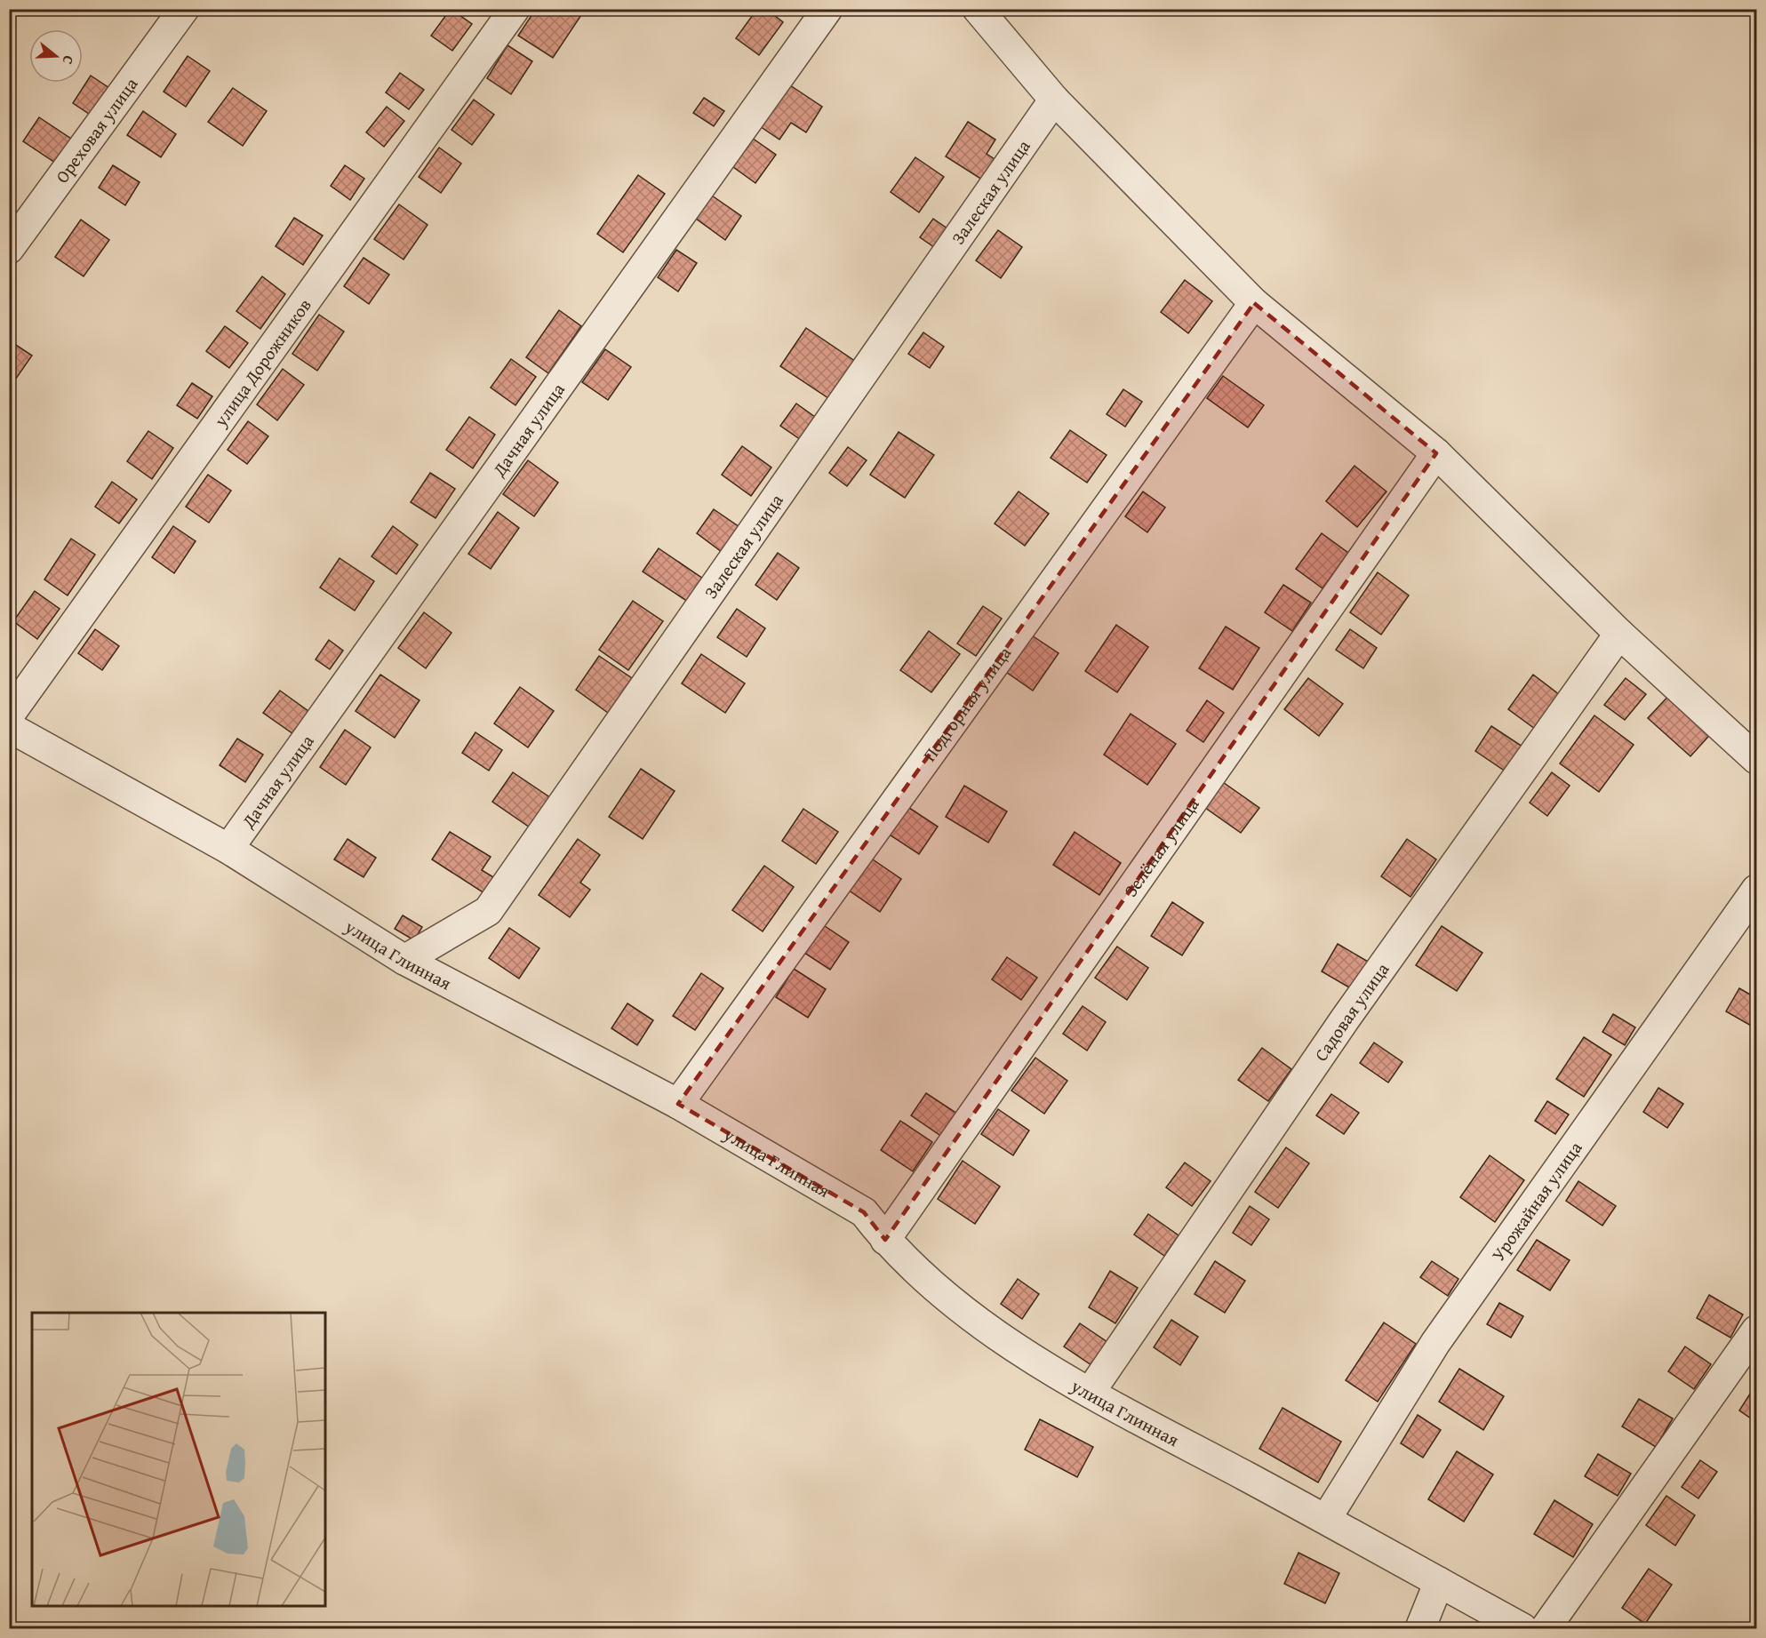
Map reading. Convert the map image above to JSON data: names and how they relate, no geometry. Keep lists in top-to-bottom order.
{
  "streets": {
    "street": [
      "Ореховая улица",
      "Залеская улица",
      "улица Дорожников",
      "Дачная улица",
      "Подгорная улица",
      "Зелёная улица",
      "улица Глинная",
      "Садовая улица",
      "Урожайная улица"
    ]
  },
  "crossings": [
    ["Залеская улица", "улица Глинная"],
    ["Дачная улица", "улица Глинная"],
    ["Подгорная улица", "улица Глинная"],
    ["Зелёная улица", "улица Глинная"],
    ["улица Глинная", "Садовая улица"],
    ["улица Глинная", "Урожайная улица"]
  ],
  "north": "right"
}
